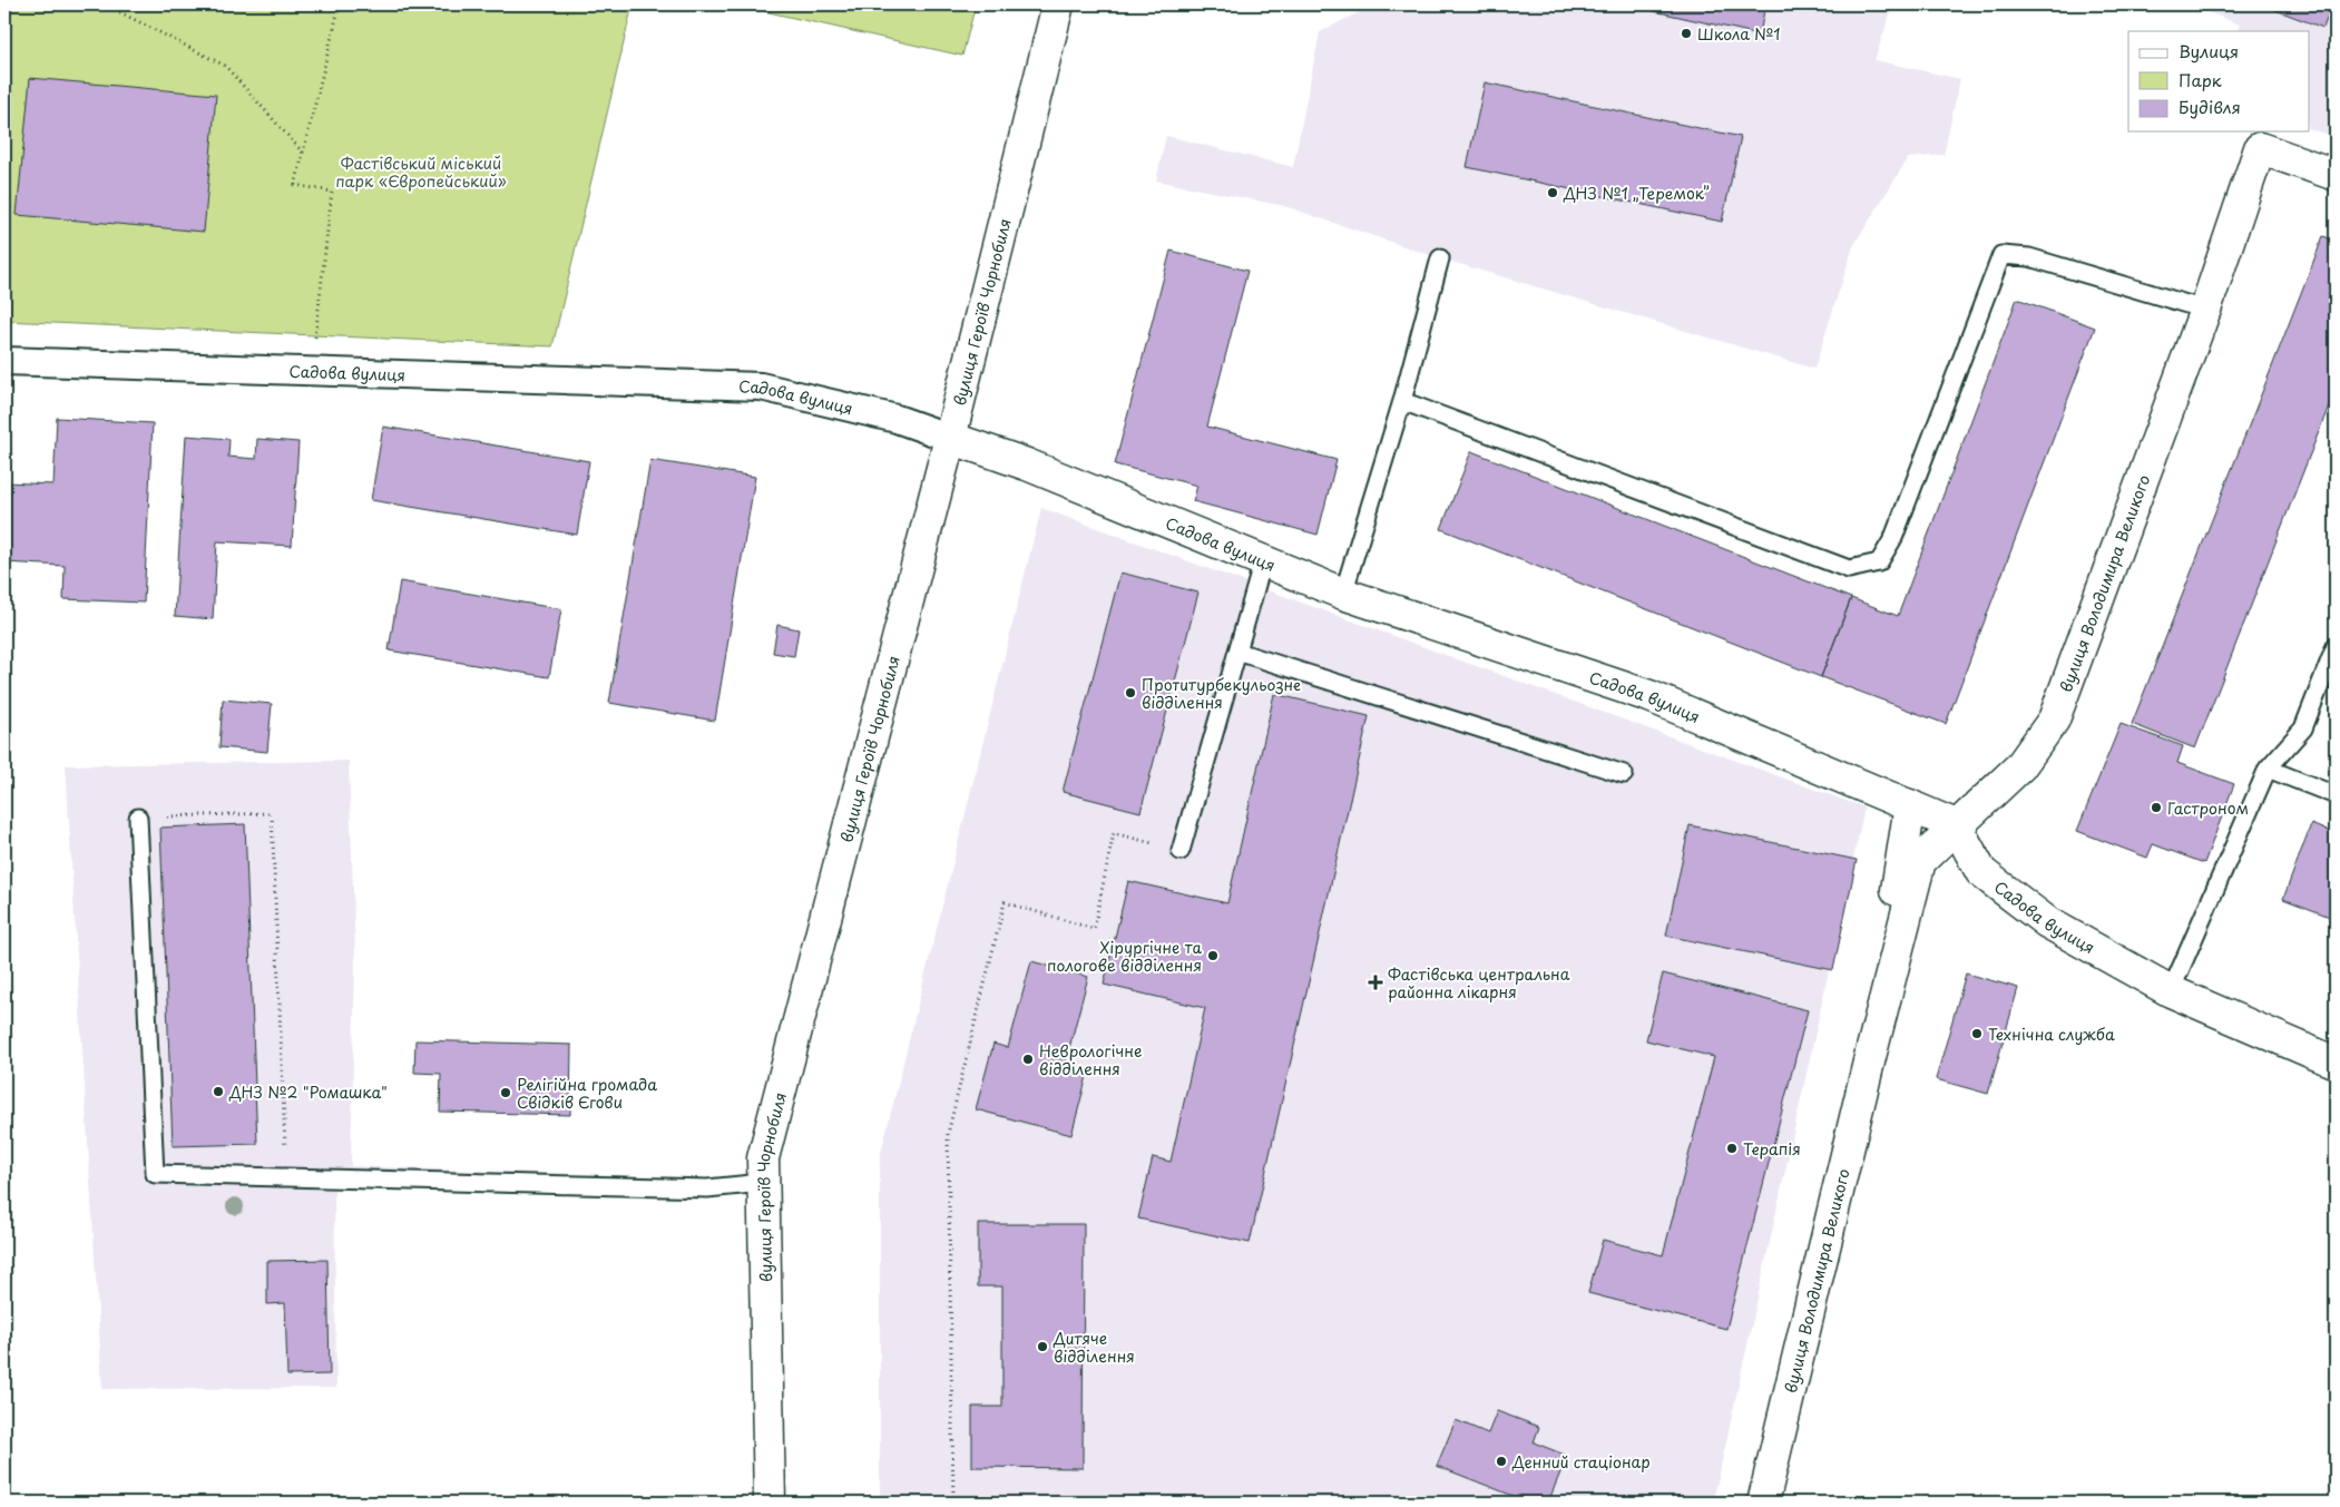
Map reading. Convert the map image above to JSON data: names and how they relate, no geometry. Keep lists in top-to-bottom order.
{
  "streets": {
    "street": ["вулиця Героїв Чорнобиля", "Садова вулиця", "вулиця Володимира Великого"]
  },
  "crossings": [
    ["вулиця Героїв Чорнобиля", "Садова вулиця"],
    ["Садова вулиця", "вулиця Володимира Великого"]
  ],
  "parks": ["Фастівський міський парк «Європейський»"],
  "places": {
    "other": [
      "Школа №1",
      "ДНЗ №1 „Теремок”",
      "Протитурбекульозне відділення",
      "Гастроном",
      "Хірургічне та пологове відділення",
      "Технічна служба",
      "Неврологічне відділення",
      "ДНЗ №2 \"Ромашка\"",
      "Релігійна громада Свідків Єгови",
      "Терапія",
      "Дитяче відділення",
      "Денний стаціонар"
    ],
    "health": ["Фастівська центральна районна лікарня"]
  },
  "legend": ["Вулиця", "Парк", "Будівля"]
}
